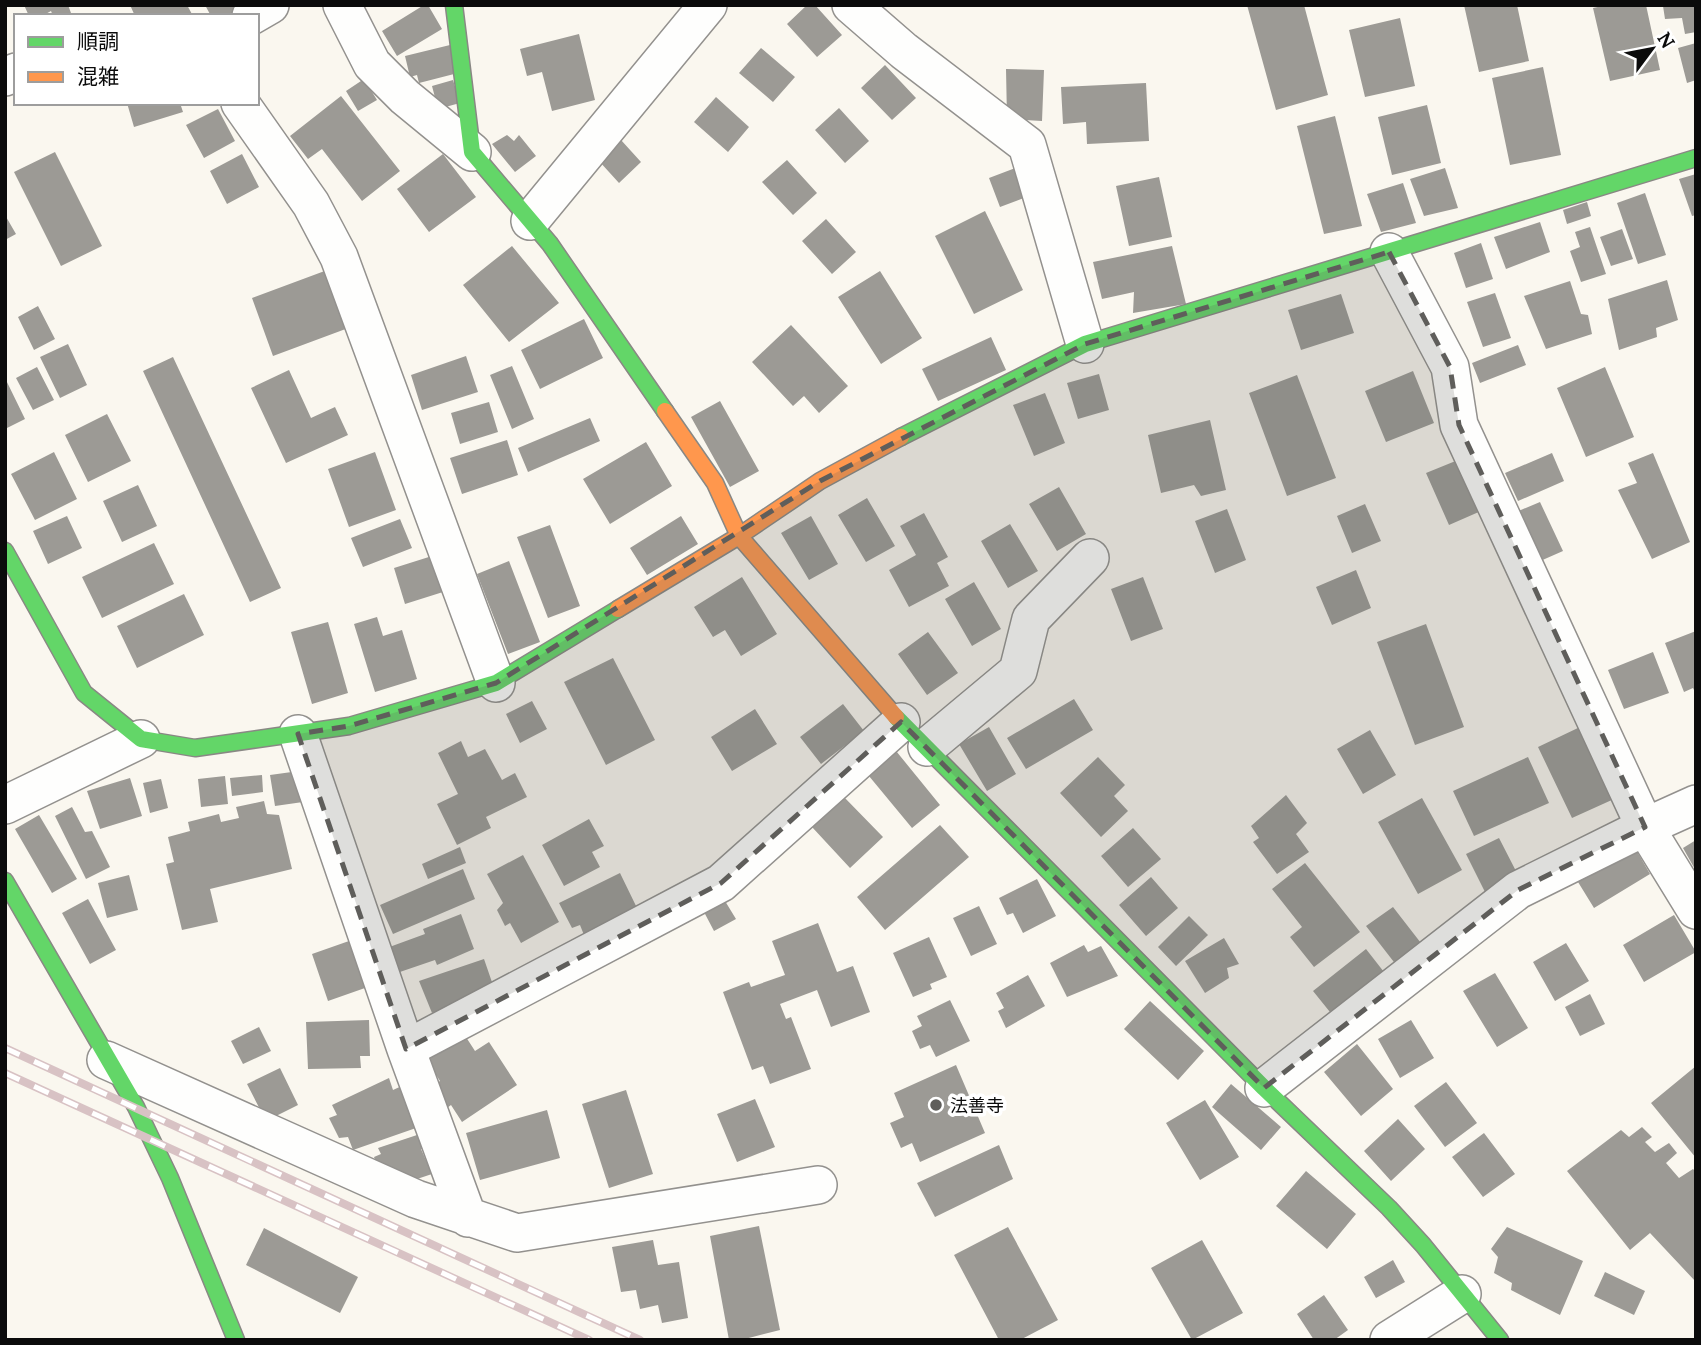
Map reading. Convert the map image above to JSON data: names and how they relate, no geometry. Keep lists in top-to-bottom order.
{
  "places": ["法善寺"],
  "legend": ["順調", "混雑"],
  "north": "top right"
}
